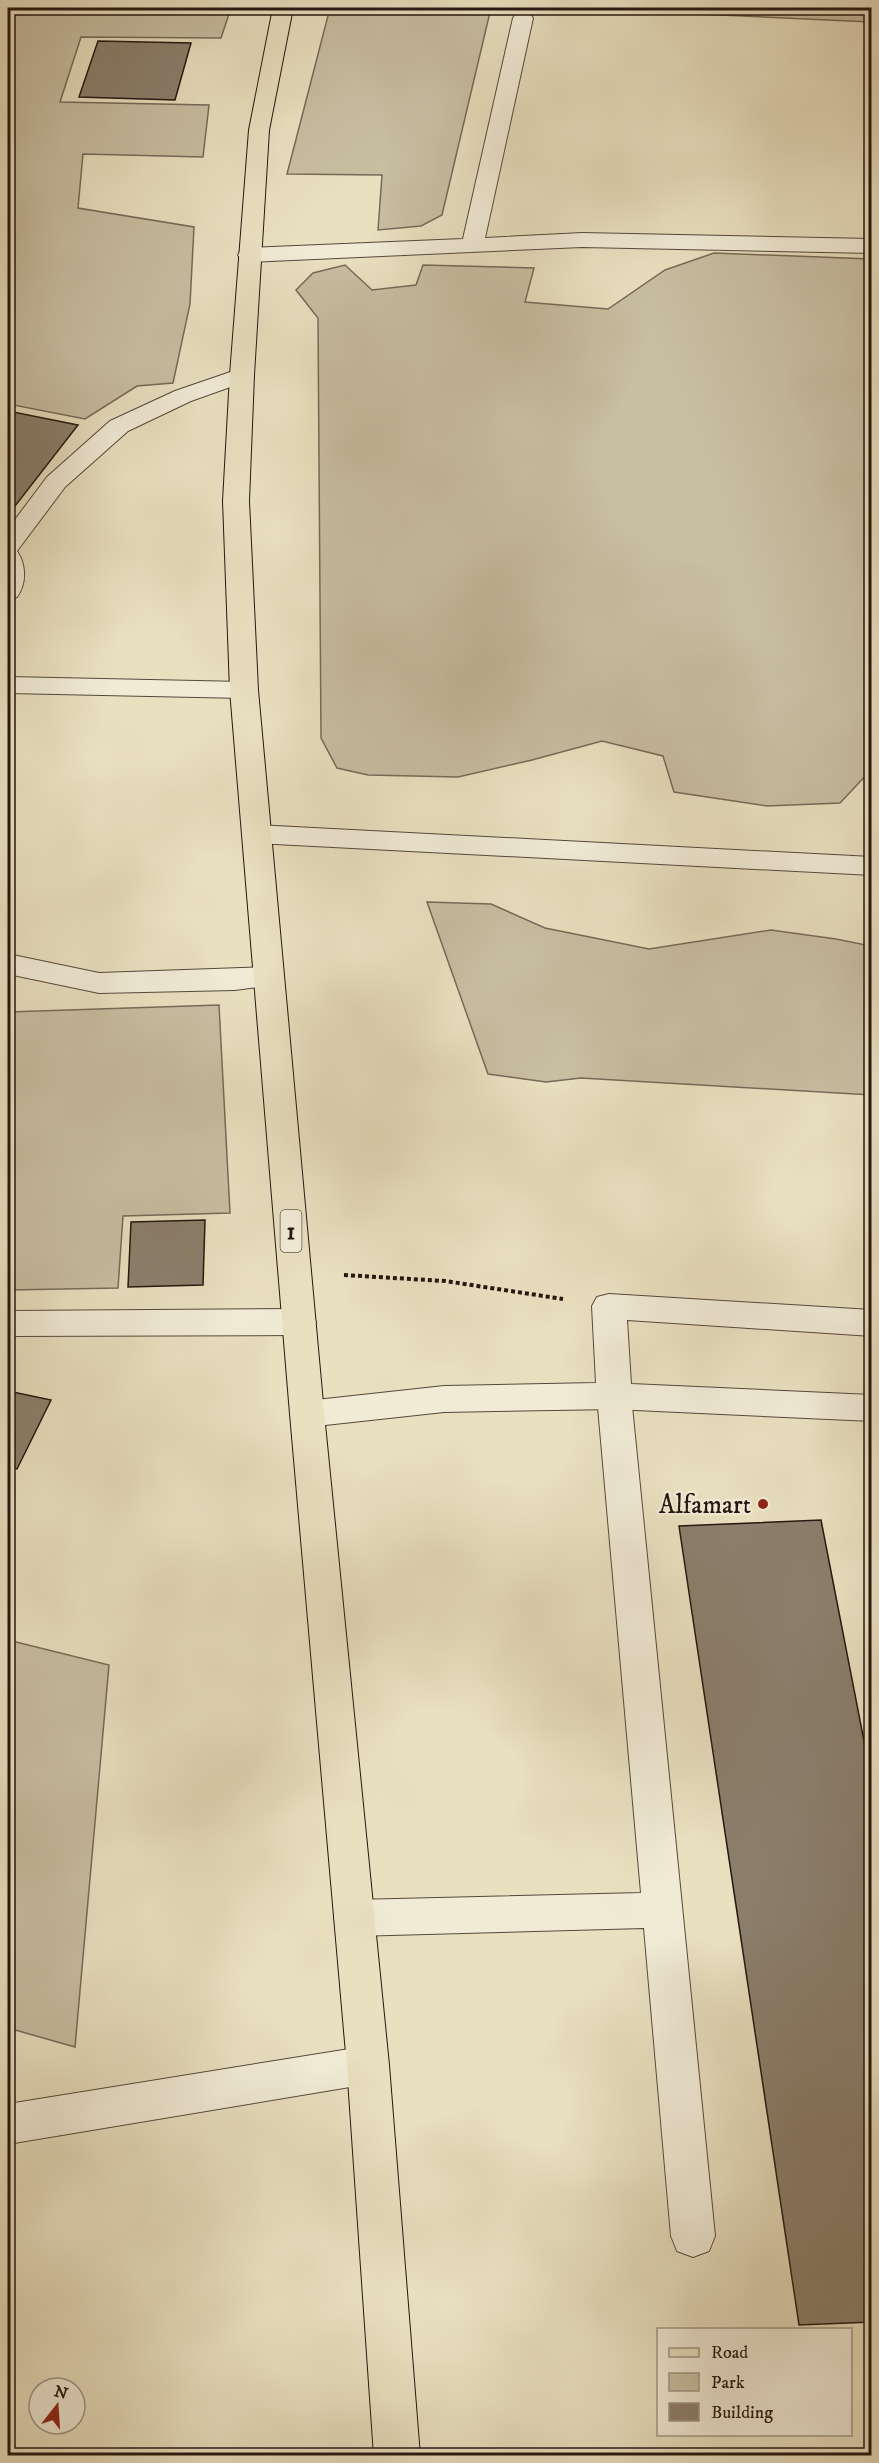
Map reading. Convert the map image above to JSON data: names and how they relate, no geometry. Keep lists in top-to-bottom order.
{
  "streets": {
    "main road": ["1"]
  },
  "places": ["Alfamart"],
  "legend": ["Road", "Park", "Building"],
  "north": "top"
}
